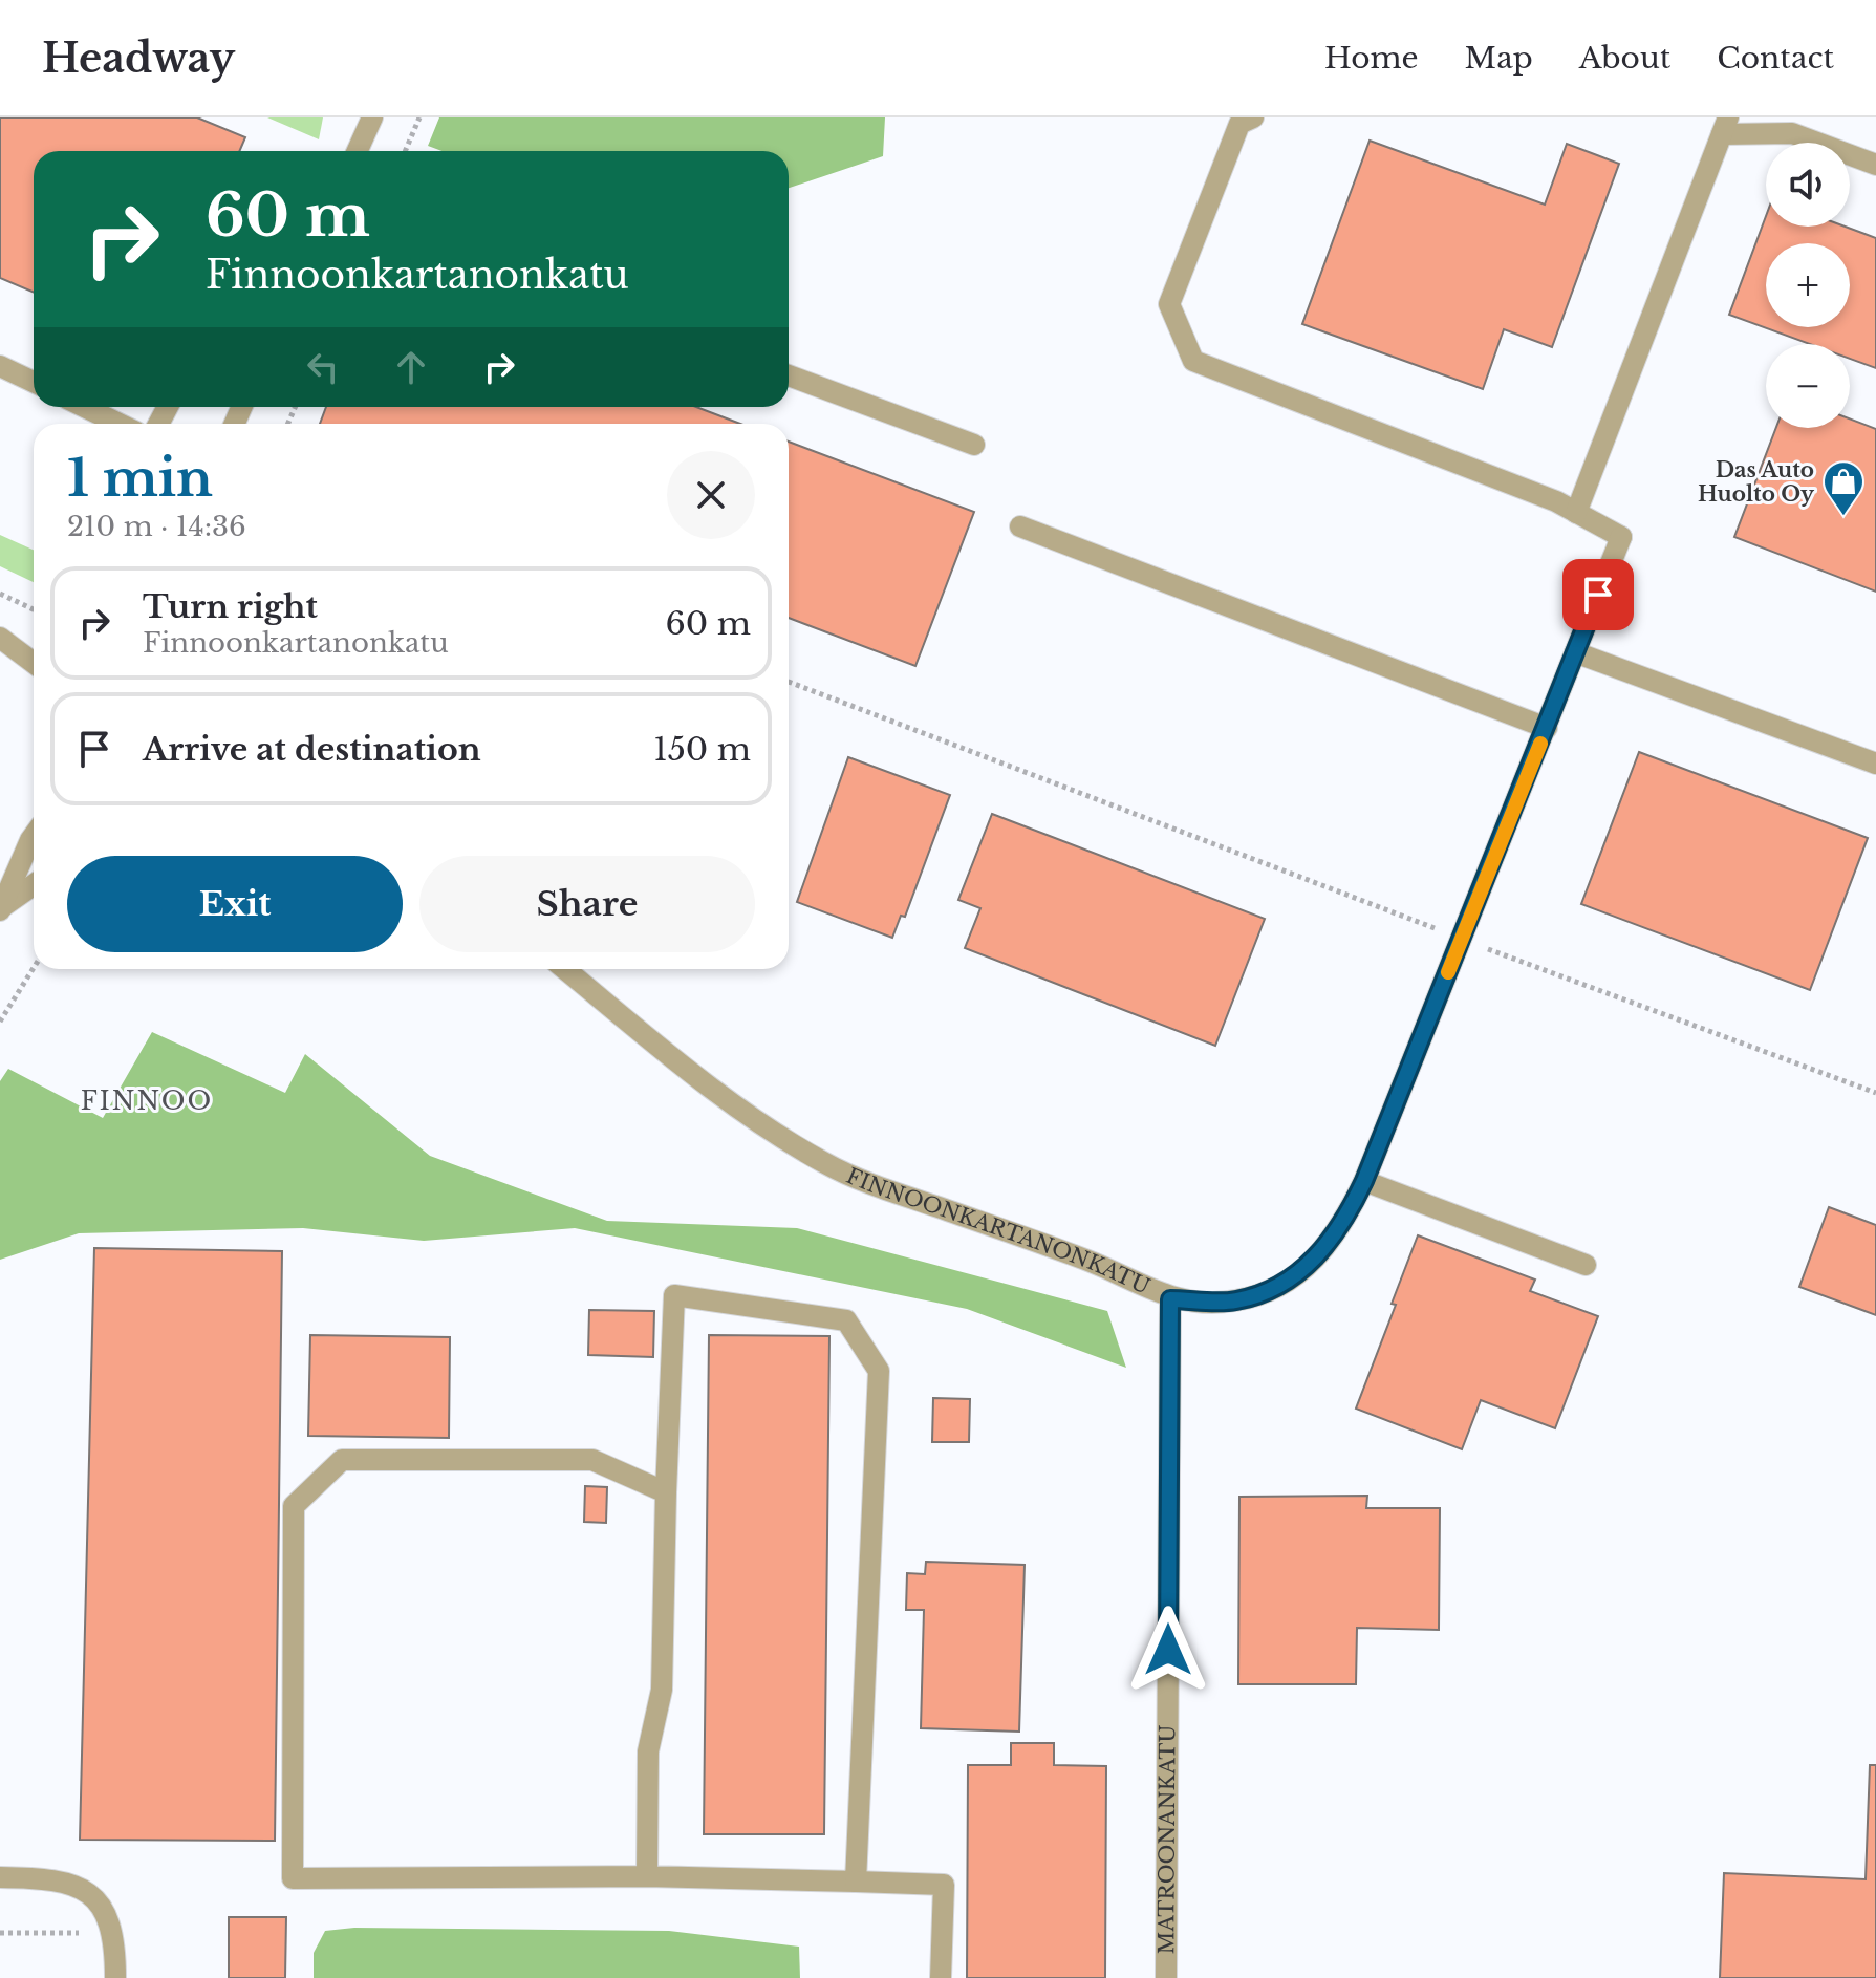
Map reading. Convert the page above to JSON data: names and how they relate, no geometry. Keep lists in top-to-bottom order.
{
  "streets": {
    "street": ["FINNOONKARTANONKATU", "MATROONANKATU"]
  },
  "crossings": [
    ["FINNOONKARTANONKATU", "MATROONANKATU"]
  ],
  "districts": ["FINNOO"],
  "places": {
    "shop": ["Das Auto Huolto Oy"]
  },
  "page": {
    "header": "Headway",
    "nav": [
      "Home",
      "Map",
      "About",
      "Contact"
    ],
    "map_buttons": ["+", "−"],
    "turn": ["60 m", "Finnoonkartanonkatu"],
    "heading": ["1 min", "210 m · 14:36"],
    "list": [
      {
        "name": "Turn right",
        "note": "Finnoonkartanonkatu",
        "value": "60 m"
      },
      {
        "name": "Arrive at destination",
        "value": "150 m"
      }
    ],
    "buttons": ["Exit", "Share"]
  }
}
